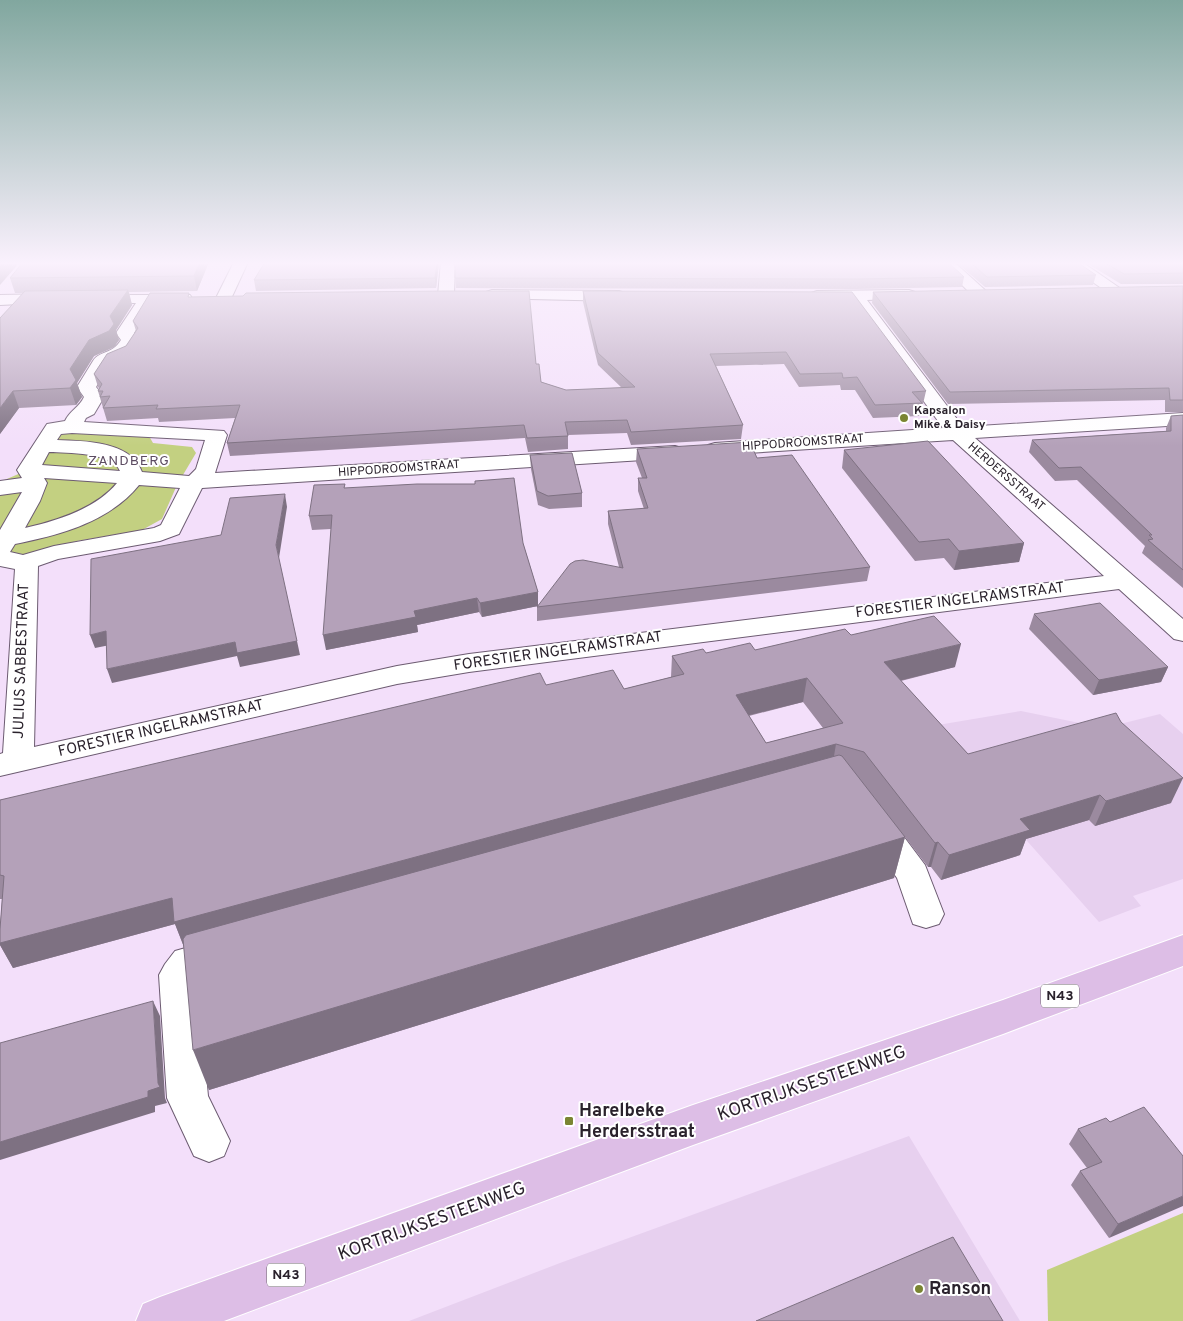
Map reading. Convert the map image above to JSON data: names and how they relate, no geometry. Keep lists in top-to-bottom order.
{
  "streets": {
    "main road": ["N43", "KORTRIJKSESTEENWEG"],
    "street": [
      "HIPPODROOMSTRAAT",
      "HERDERSSTRAAT",
      "FORESTIER INGELRAMSTRAAT",
      "JULIUS SABBESTRAAT"
    ]
  },
  "crossings": [
    ["HIPPODROOMSTRAAT", "HERDERSSTRAAT"],
    ["HERDERSSTRAAT", "FORESTIER INGELRAMSTRAAT"],
    ["FORESTIER INGELRAMSTRAAT", "JULIUS SABBESTRAAT"]
  ],
  "districts": ["ZANDBERG"],
  "places": {
    "other": ["Kapsalon Mike & Daisy", "Ranson"],
    "transit": ["Harelbeke Herdersstraat"]
  }
}
